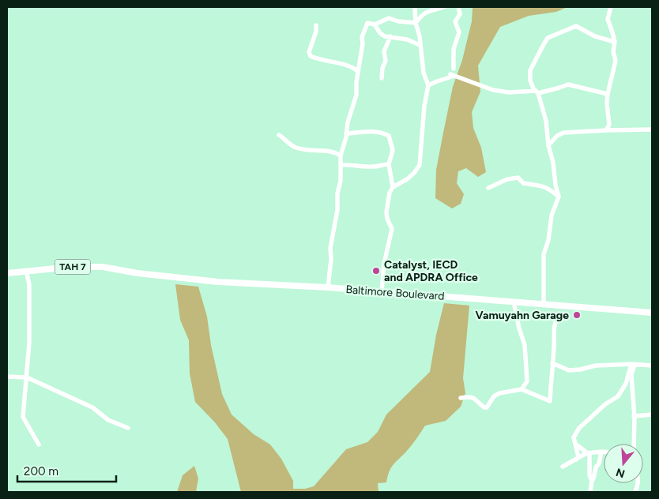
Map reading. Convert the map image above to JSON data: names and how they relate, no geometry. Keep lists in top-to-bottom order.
{
  "streets": {
    "highway": ["TAH 7", "Baltimore Boulevard"]
  },
  "crossings": [
    ["TAH 7", "Baltimore Boulevard"]
  ],
  "places": ["Catalyst, IECD and APDRA Office", "Vamuyahn Garage"],
  "scale_bar": "200 m",
  "north": "bottom"
}
